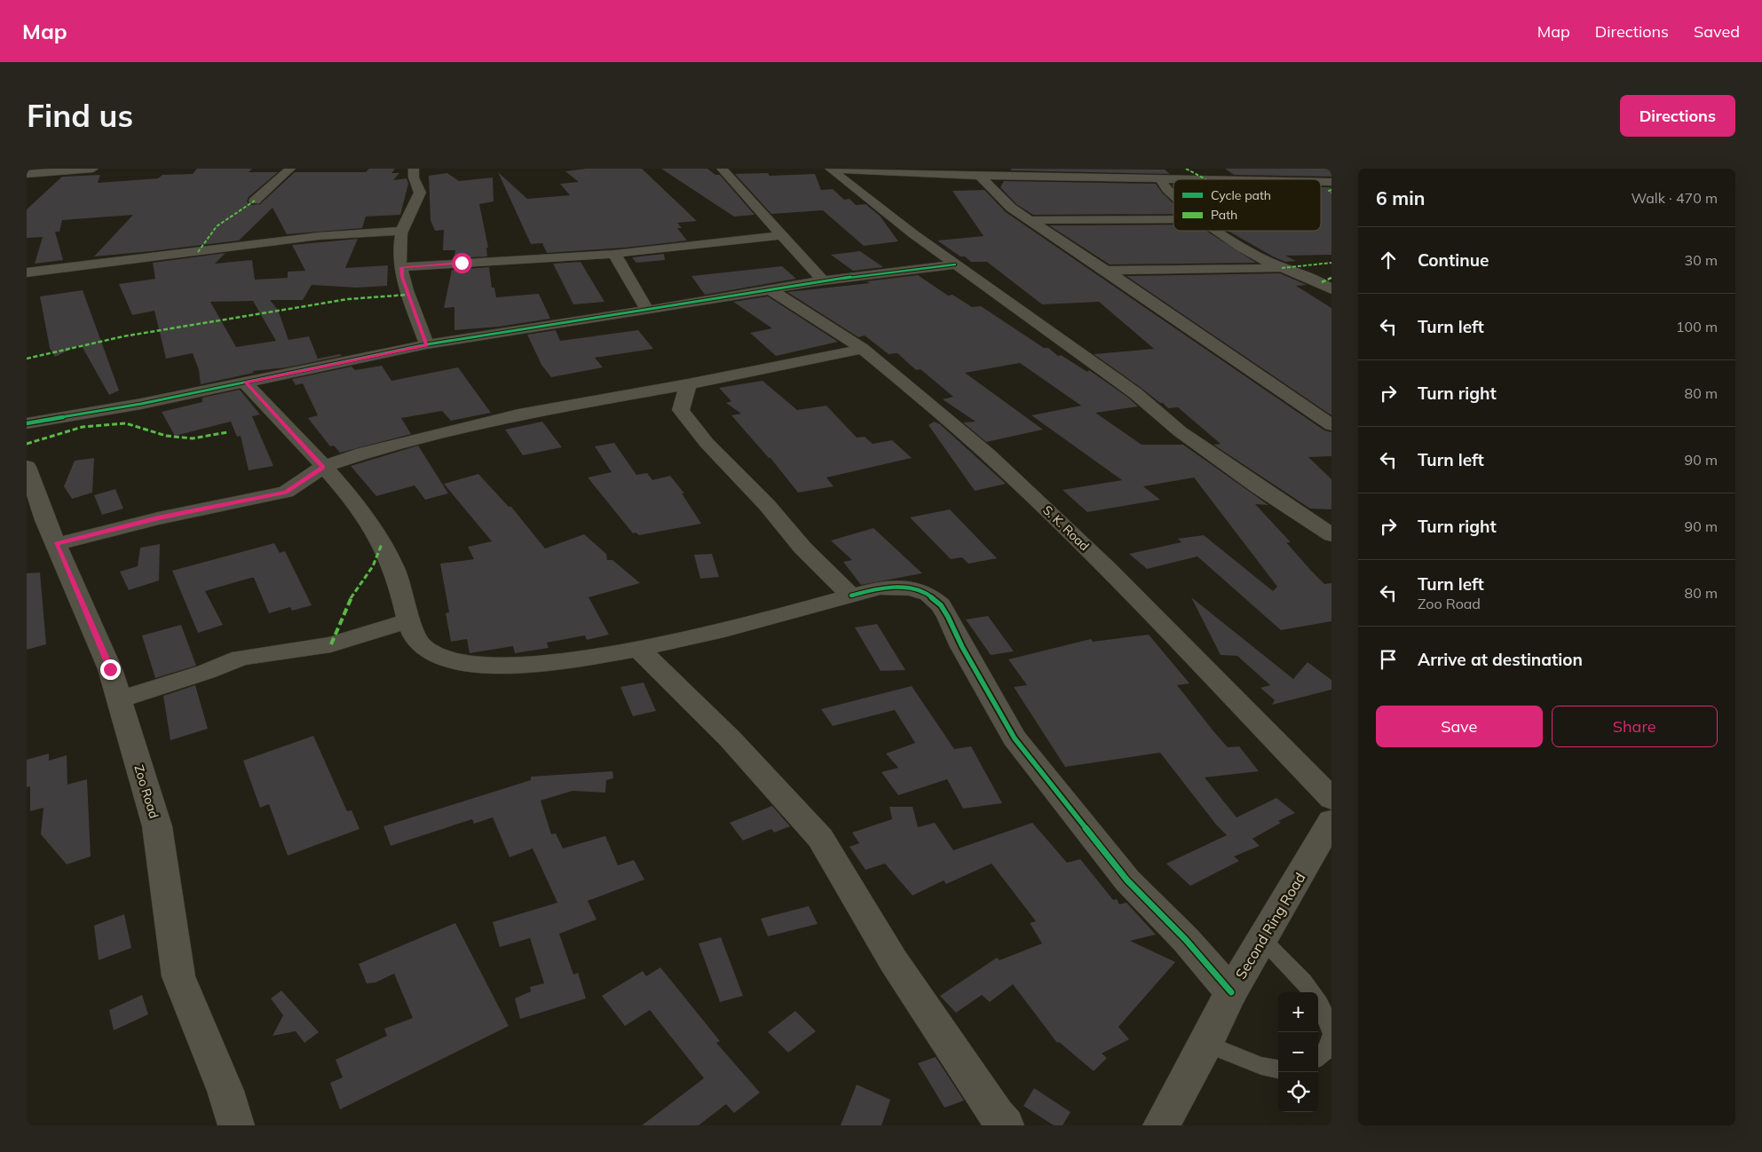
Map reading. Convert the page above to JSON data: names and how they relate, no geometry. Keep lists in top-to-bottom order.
{
  "streets": {
    "street": ["S. K. Road", "Zoo Road", "Second Ring Road"]
  },
  "legend": ["Cycle path", "Path"],
  "page": {
    "header": "Map",
    "nav": ["Map", "Directions", "Saved"],
    "buttons": [
      "Directions",
      ["Save", "Share"]
    ],
    "title": "Find us",
    "heading": ["6 min", "Walk · 470 m"],
    "list": [
      ["Continue", "30 m"],
      ["Turn left", "100 m"],
      ["Turn right", "80 m"],
      ["Turn left", "90 m"],
      ["Turn right", "90 m"],
      ["Turn left", "Zoo Road", "80 m"],
      "Arrive at destination"
    ],
    "map_buttons": ["+", "−"]
  }
}
